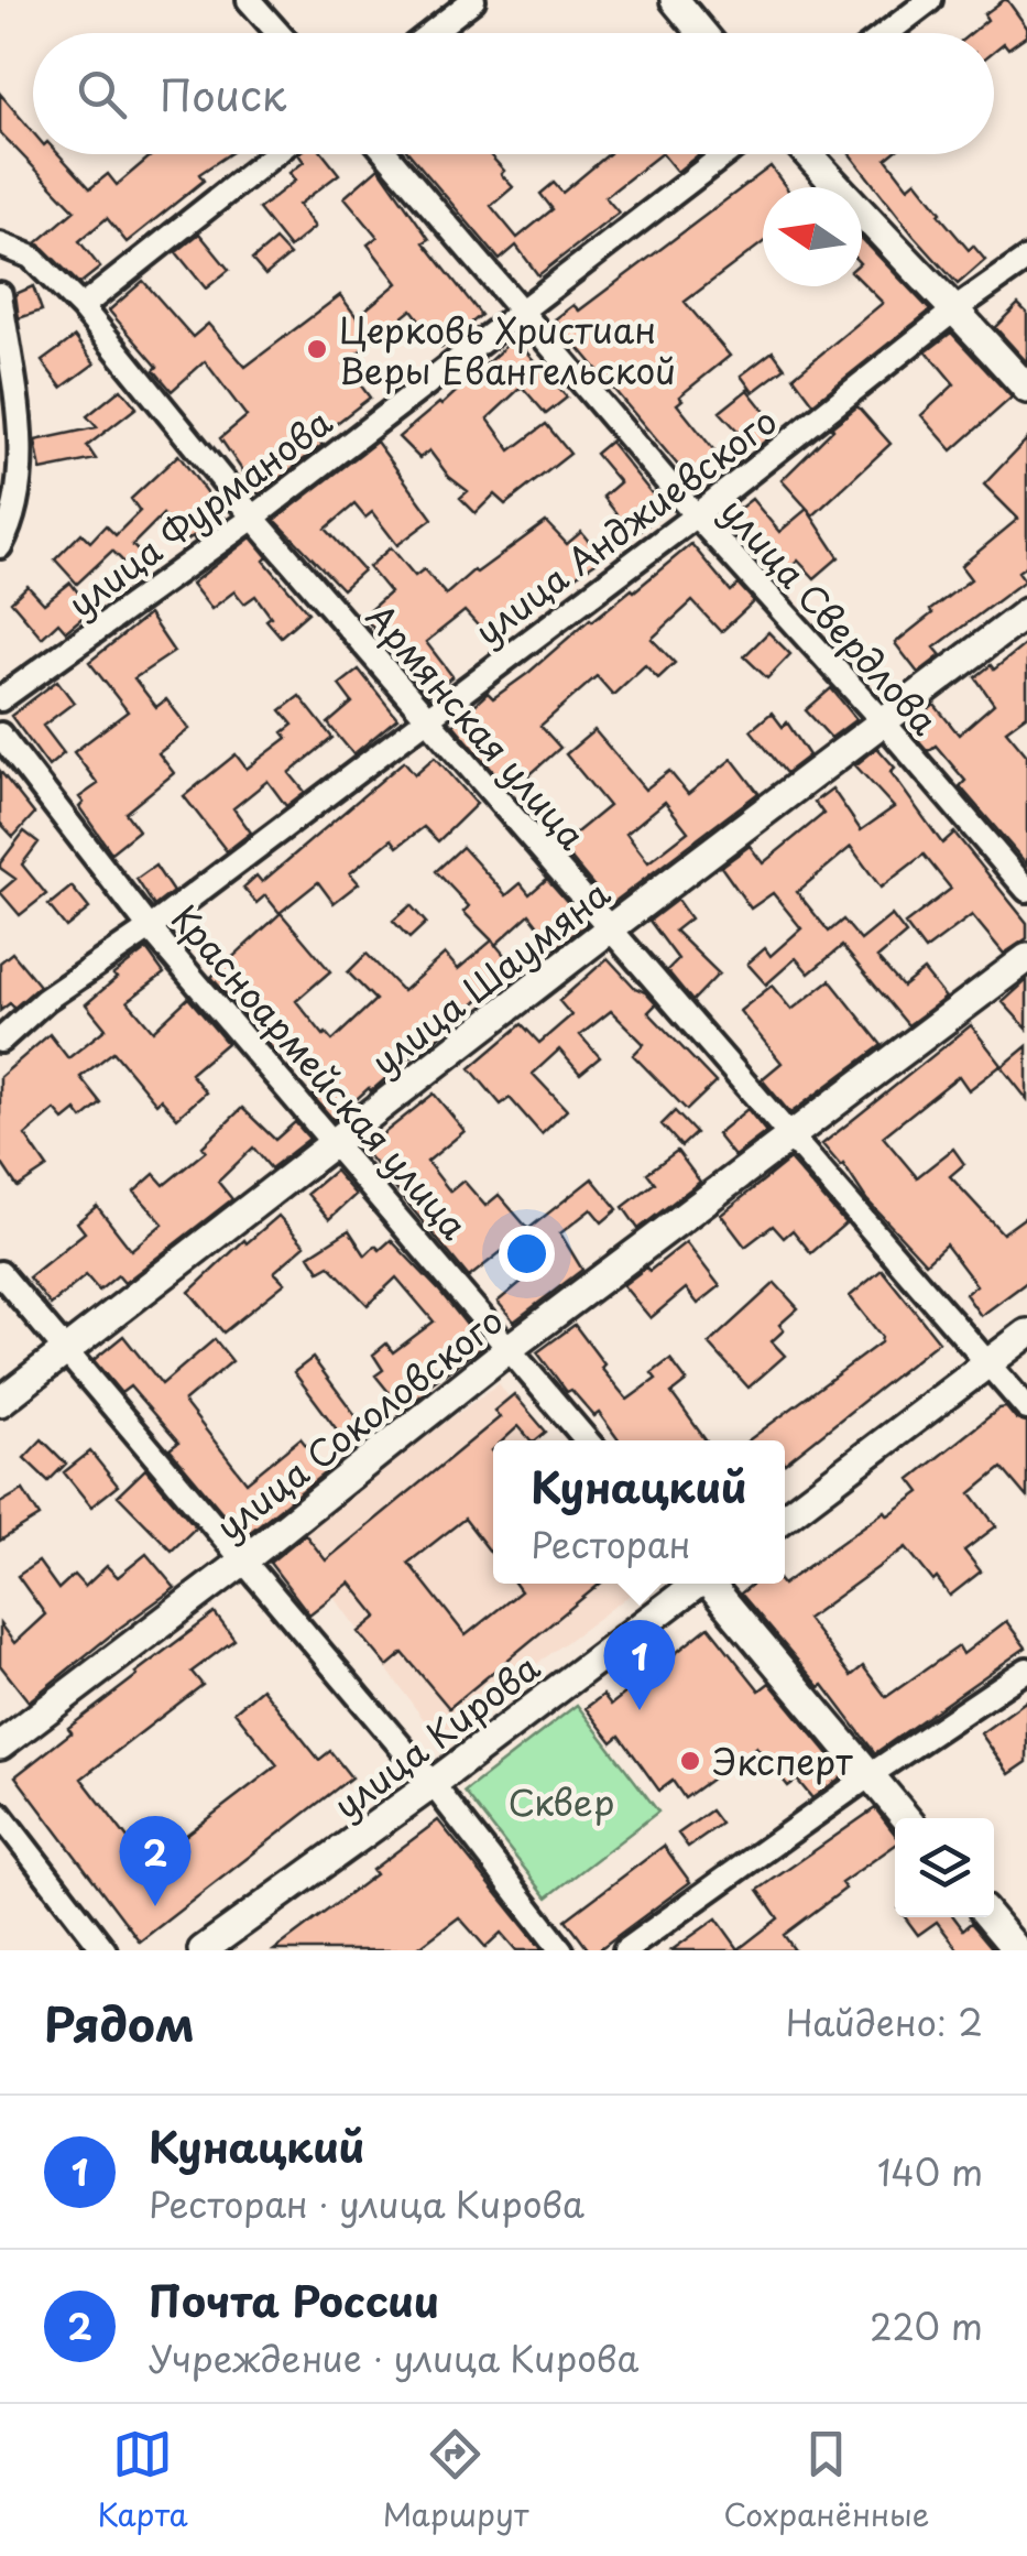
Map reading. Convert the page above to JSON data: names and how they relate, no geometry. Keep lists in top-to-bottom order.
{
  "streets": {
    "street": [
      "улица Фурманова",
      "улица Анджиевского",
      "улица Свердлова",
      "Армянская улица",
      "улица Шаумяна",
      "Красноармейская улица",
      "улица Соколовского",
      "улица Кирова"
    ]
  },
  "crossings": [
    ["улица Фурманова", "улица Свердлова"],
    ["улица Фурманова", "Армянская улица"],
    ["улица Анджиевского", "улица Свердлова"],
    ["улица Анджиевского", "Армянская улица"],
    ["улица Анджиевского", "Красноармейская улица"],
    ["улица Свердлова", "улица Шаумяна"],
    ["Армянская улица", "улица Шаумяна"],
    ["Армянская улица", "улица Соколовского"],
    ["улица Шаумяна", "Красноармейская улица"],
    ["Красноармейская улица", "улица Соколовского"]
  ],
  "parks": ["Сквер"],
  "places": ["Церковь Христиан Веры Евангельской", "Эксперт"],
  "north": "left",
  "page": {
    "search": "Поиск",
    "popup": ["Кунацкий", "Ресторан"],
    "pins": ["1", "2"],
    "heading": ["Рядом", "Найдено: 2"],
    "list": [
      {
        "mark": "1",
        "name": "Кунацкий",
        "note": "Ресторан · улица Кирова",
        "value": "140 m"
      },
      {
        "mark": "2",
        "name": "Почта России",
        "note": "Учреждение · улица Кирова",
        "value": "220 m"
      }
    ],
    "nav": ["Карта", "Маршрут", "Сохранённые"]
  }
}
